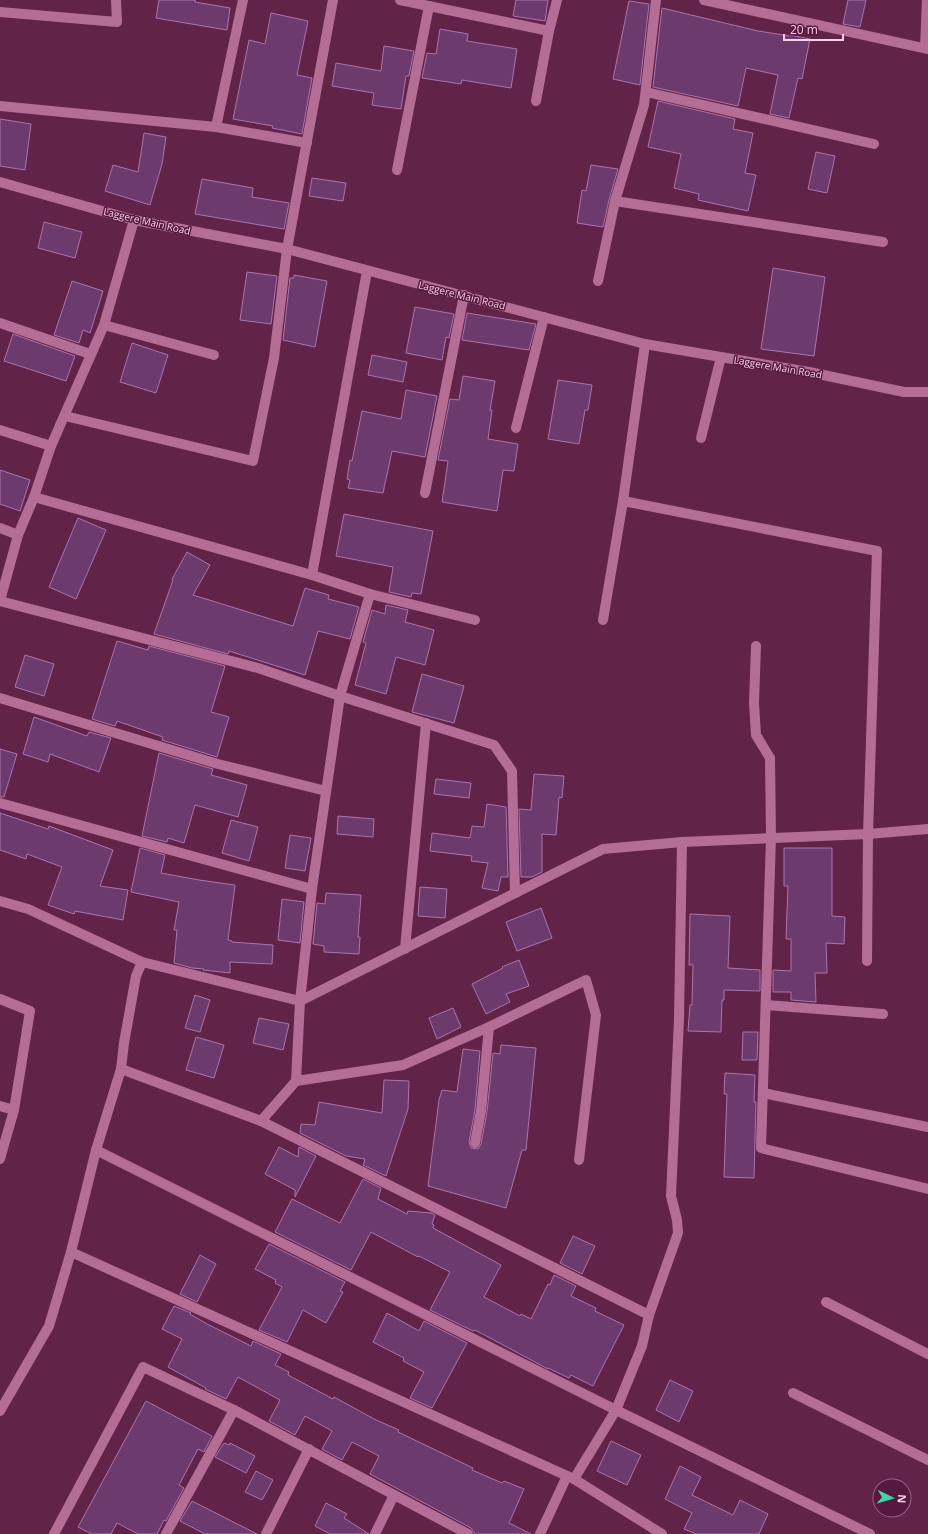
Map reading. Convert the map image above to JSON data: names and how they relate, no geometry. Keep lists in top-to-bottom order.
{
  "streets": {
    "street": ["Laggere Main Road"]
  },
  "scale_bar": "20 m",
  "north": "right"
}
